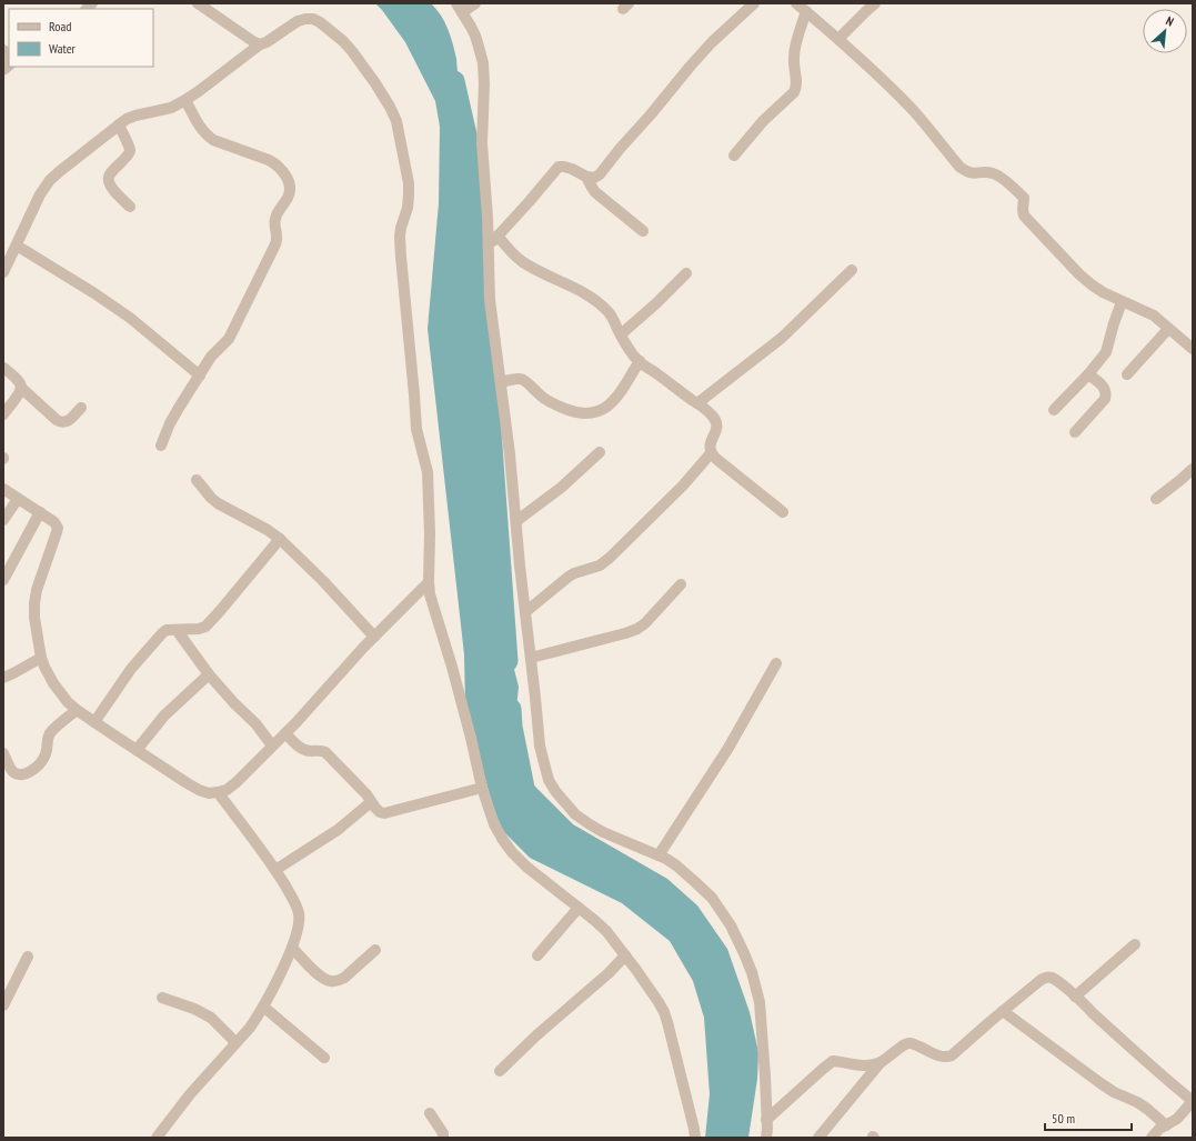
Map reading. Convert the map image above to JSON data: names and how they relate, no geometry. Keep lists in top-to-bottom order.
{
  "legend": ["Road", "Water"],
  "scale_bar": "50 m",
  "north": "top right"
}
